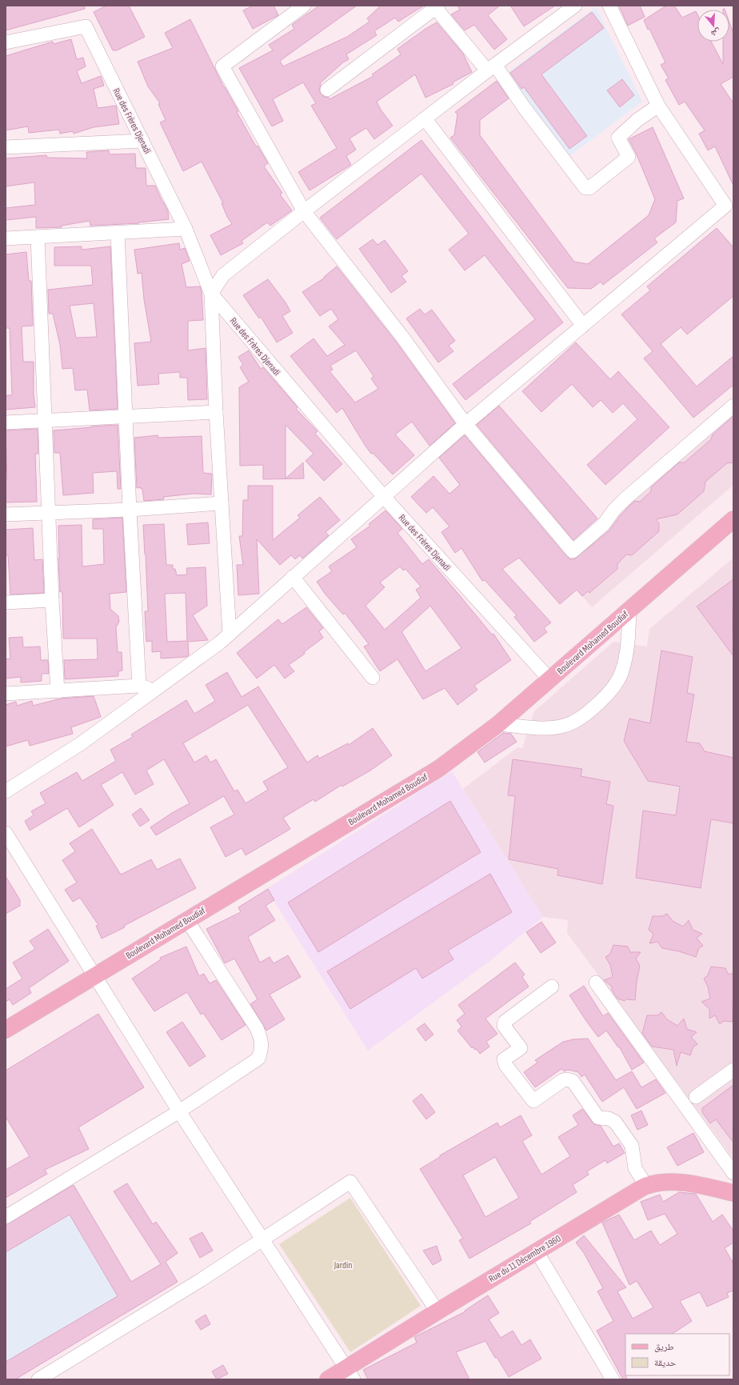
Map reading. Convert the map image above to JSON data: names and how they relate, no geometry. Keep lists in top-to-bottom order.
{
  "streets": {
    "main road": ["Boulevard Mohamed Boudiaf", "Rue du 11 Décembre 1960"],
    "street": ["Rue des Frères Djenadi"]
  },
  "crossings": [
    ["Rue des Frères Djenadi", "Boulevard Mohamed Boudiaf"]
  ],
  "parks": ["Jardin"],
  "legend": ["طريق", "حديقة"],
  "north": "bottom"
}
